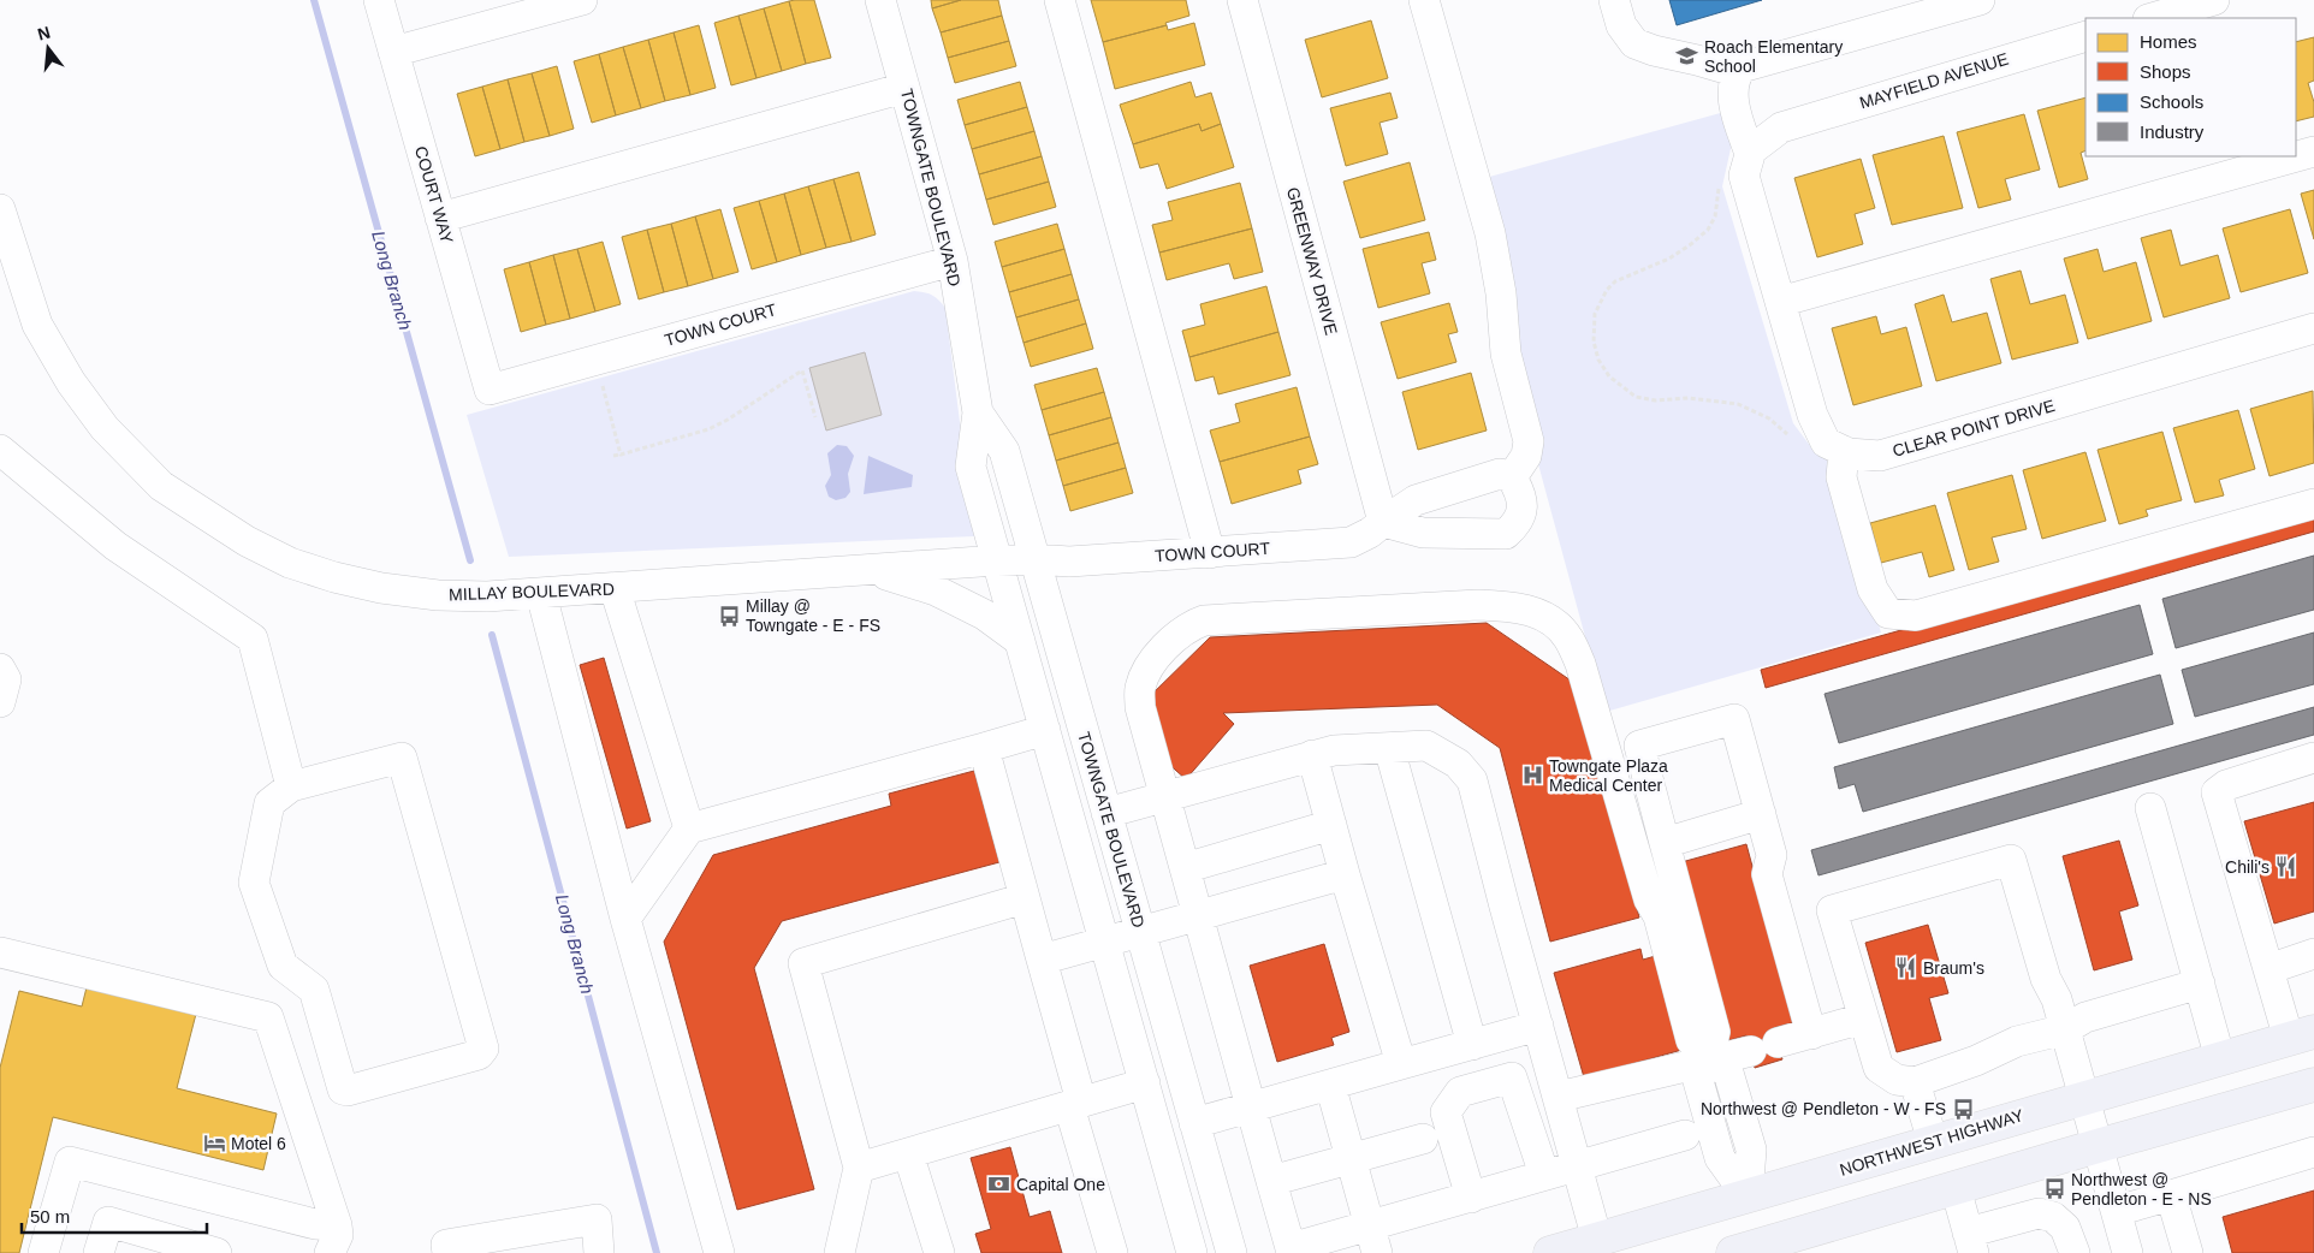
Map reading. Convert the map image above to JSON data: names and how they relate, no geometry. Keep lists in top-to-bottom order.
{
  "streets": {
    "main road": ["NORTHWEST HIGHWAY"],
    "street": [
      "MAYFIELD AVENUE",
      "TOWNGATE BOULEVARD",
      "COURT WAY",
      "GREENWAY DRIVE",
      "TOWN COURT",
      "CLEAR POINT DRIVE",
      "MILLAY BOULEVARD"
    ]
  },
  "crossings": [
    ["MAYFIELD AVENUE", "CLEAR POINT DRIVE"],
    ["TOWNGATE BOULEVARD", "TOWN COURT"],
    ["TOWNGATE BOULEVARD", "MILLAY BOULEVARD"],
    ["COURT WAY", "TOWN COURT"],
    ["GREENWAY DRIVE", "TOWN COURT"],
    ["TOWN COURT", "MILLAY BOULEVARD"]
  ],
  "water": ["Long Branch"],
  "places": {
    "school or university": ["Roach Elementary School"],
    "bus stop": ["Millay @ Towngate - E - FS", "Northwest @ Pendleton - W - FS", "Northwest @ Pendleton - E - NS"],
    "hospital": ["Towngate Plaza Medical Center"],
    "restaurant": ["Chili's", "Braum's"],
    "hotel": ["Motel 6"],
    "bank": ["Capital One"]
  },
  "legend": [
    "Homes",
    "Shops",
    "Schools",
    "Industry"
  ],
  "scale_bar": "50 m",
  "north": "top"
}
